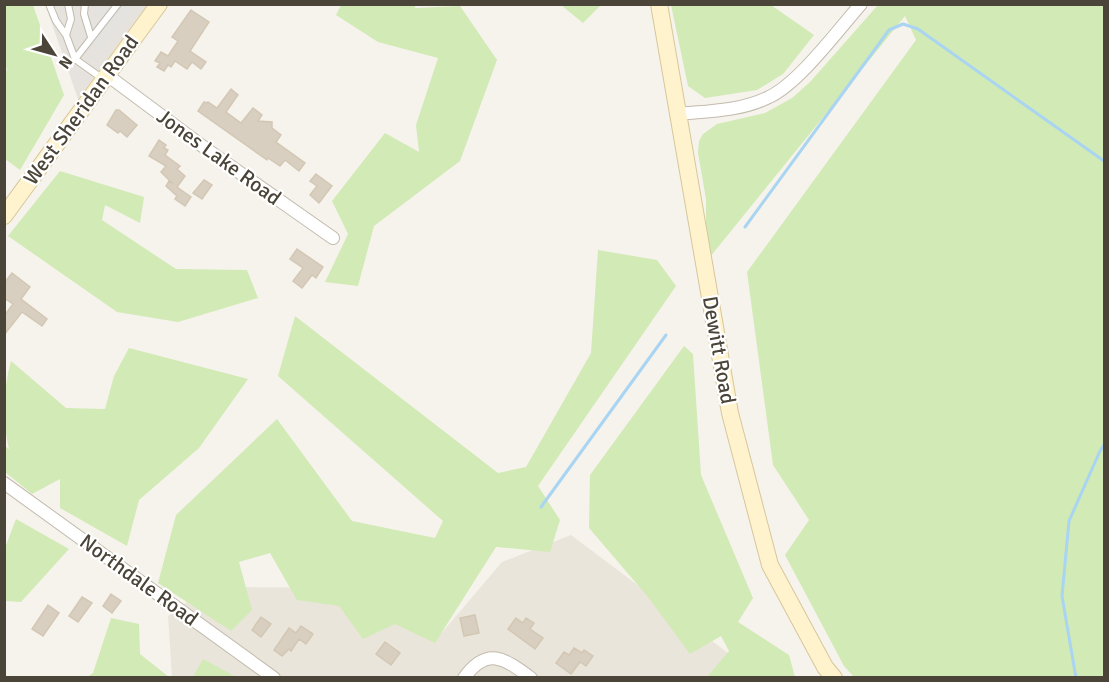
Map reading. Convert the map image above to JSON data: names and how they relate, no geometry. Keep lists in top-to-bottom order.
{
  "streets": {
    "street": [
      "West Sheridan Road",
      "Jones Lake Road",
      "Dewitt Road",
      "Northdale Road"
    ]
  },
  "crossings": [
    ["West Sheridan Road", "Jones Lake Road"]
  ],
  "north": "bottom right"
}
